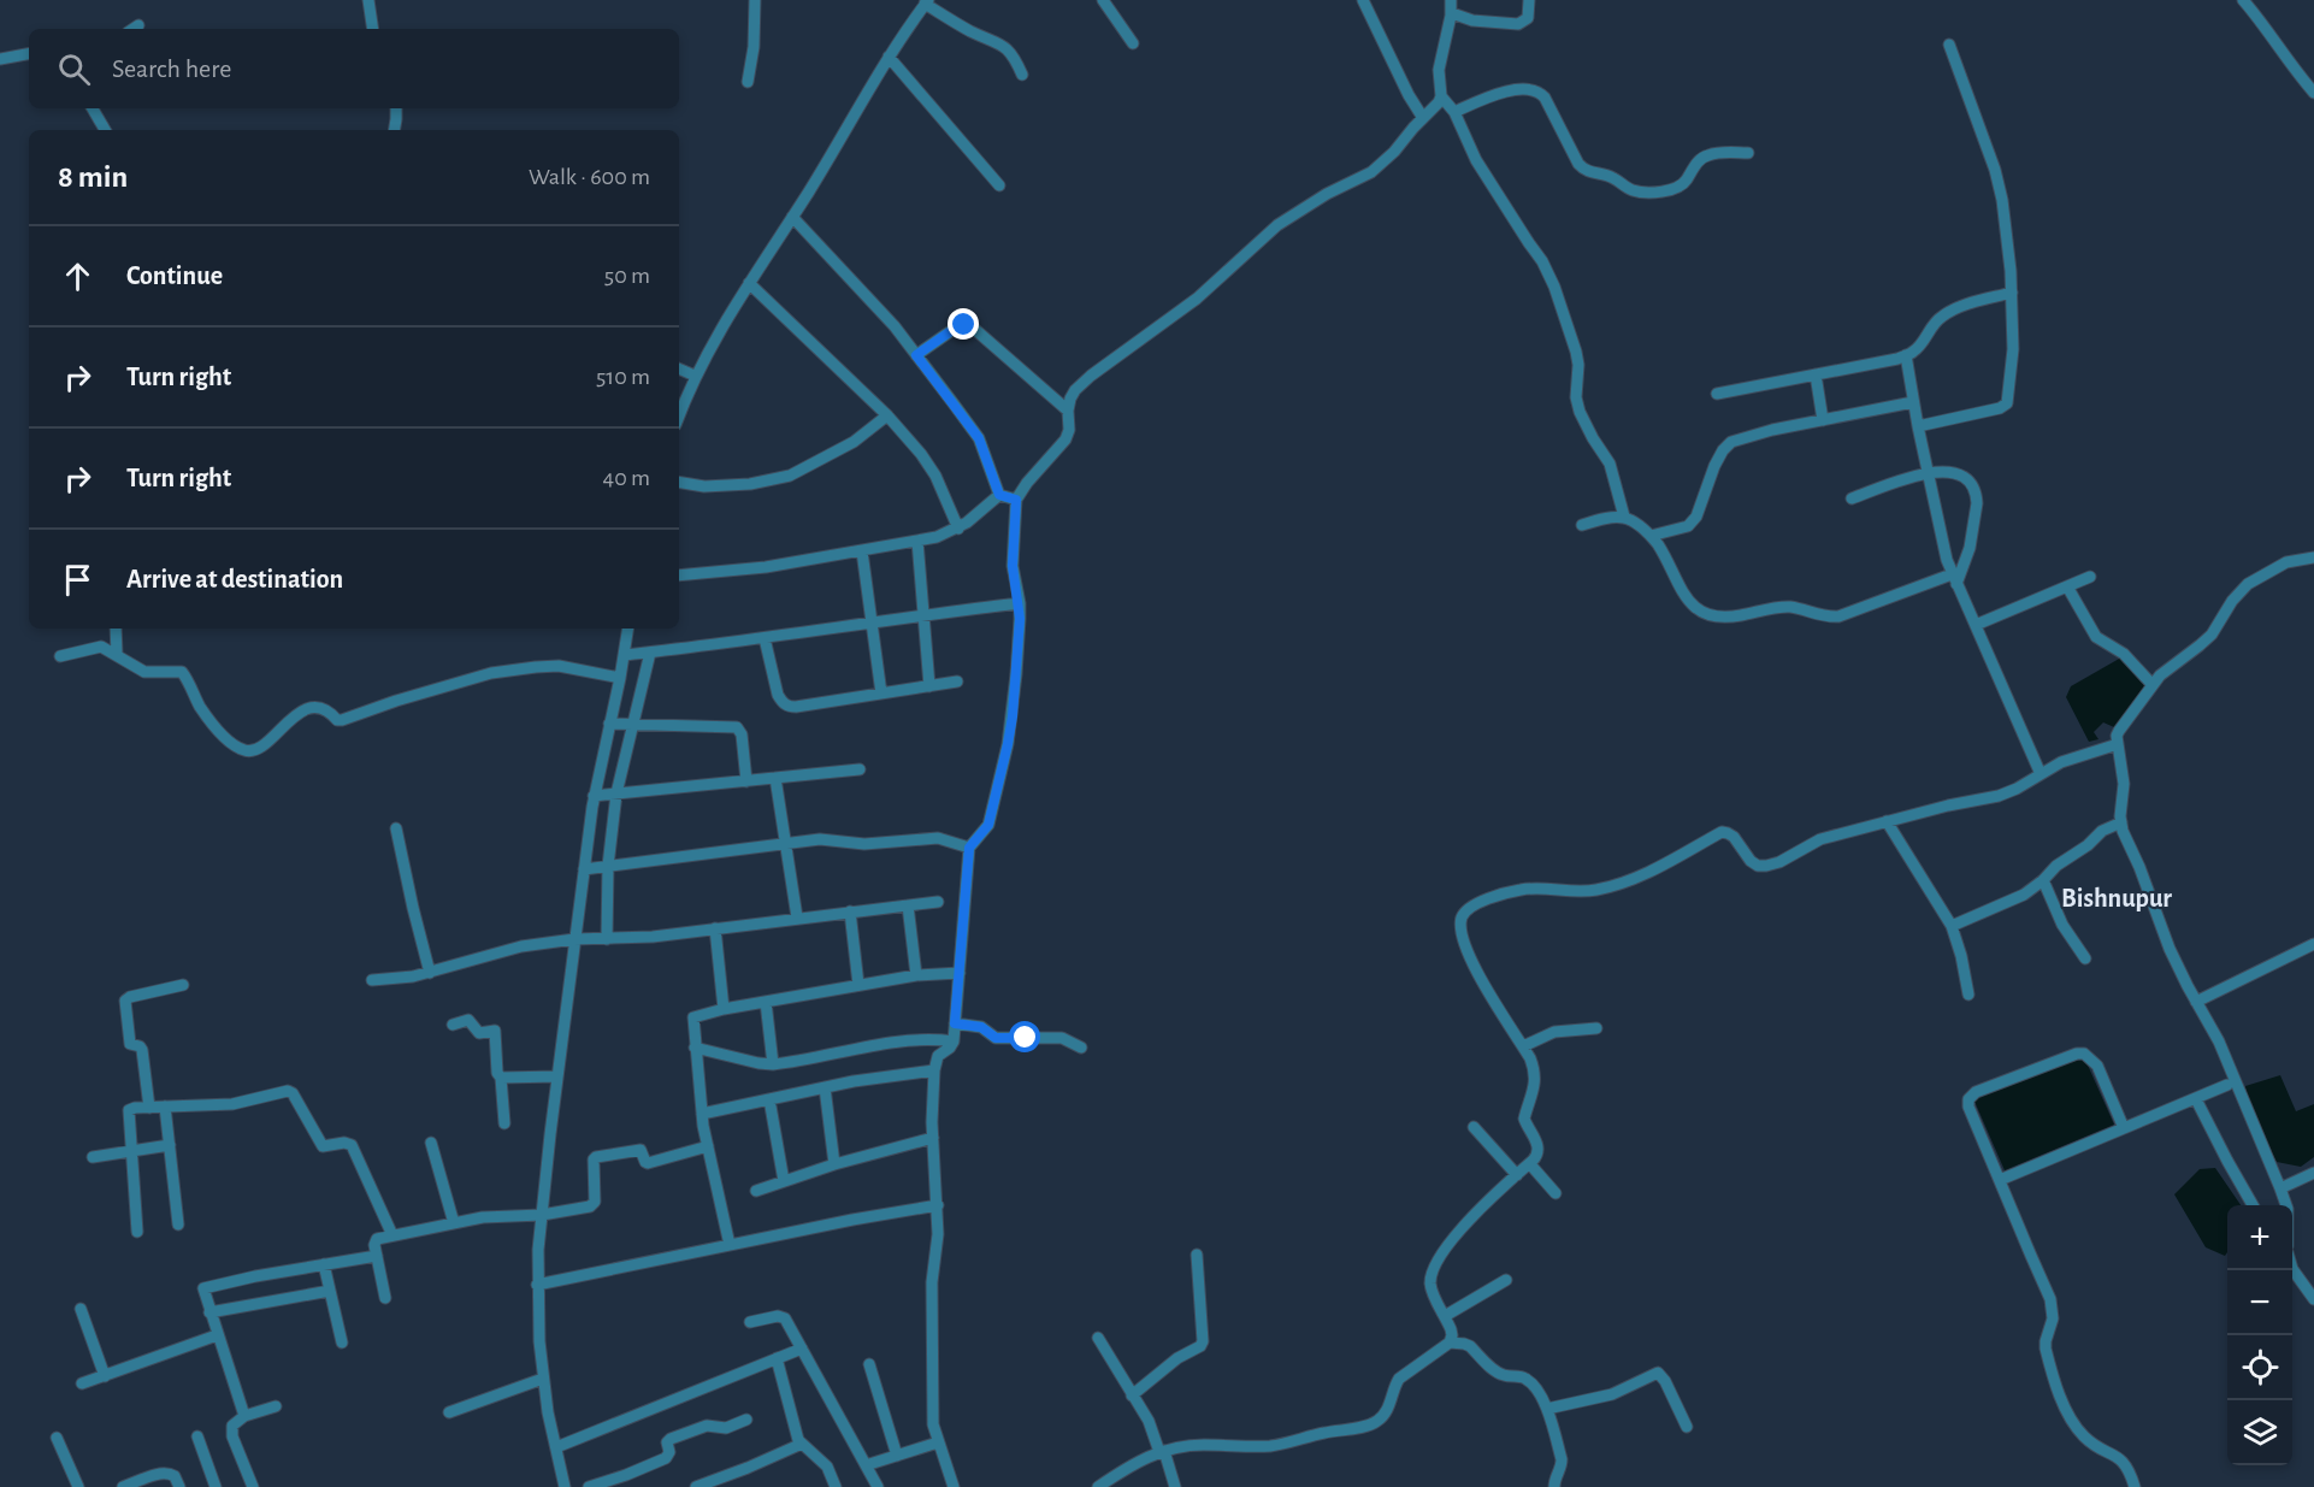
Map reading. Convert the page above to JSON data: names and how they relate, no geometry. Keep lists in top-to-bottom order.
{
  "districts": ["Bishnupur"],
  "page": {
    "search": "Search here",
    "heading": ["8 min", "Walk · 600 m"],
    "list": [
      ["Continue", "50 m"],
      ["Turn right", "510 m"],
      ["Turn right", "40 m"],
      "Arrive at destination"
    ],
    "map_buttons": ["+", "−"]
  }
}
